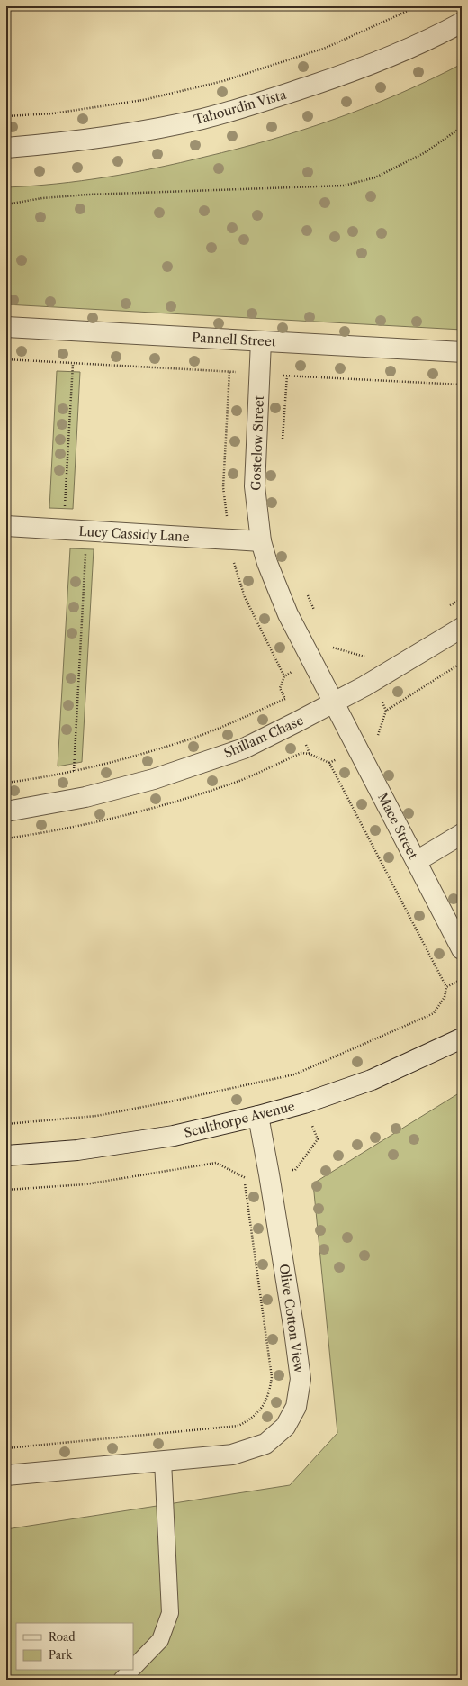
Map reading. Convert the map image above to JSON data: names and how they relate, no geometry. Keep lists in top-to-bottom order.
{
  "streets": {
    "street": [
      "Tahourdin Vista",
      "Pannell Street",
      "Gostelow Street",
      "Lucy Cassidy Lane",
      "Shillam Chase",
      "Mace Street",
      "Sculthorpe Avenue",
      "Olive Cotton View"
    ]
  },
  "crossings": [
    ["Pannell Street", "Gostelow Street"],
    ["Gostelow Street", "Lucy Cassidy Lane"],
    ["Gostelow Street", "Shillam Chase"],
    ["Gostelow Street", "Mace Street"],
    ["Shillam Chase", "Mace Street"],
    ["Sculthorpe Avenue", "Olive Cotton View"]
  ],
  "legend": ["Road", "Park"]
}
